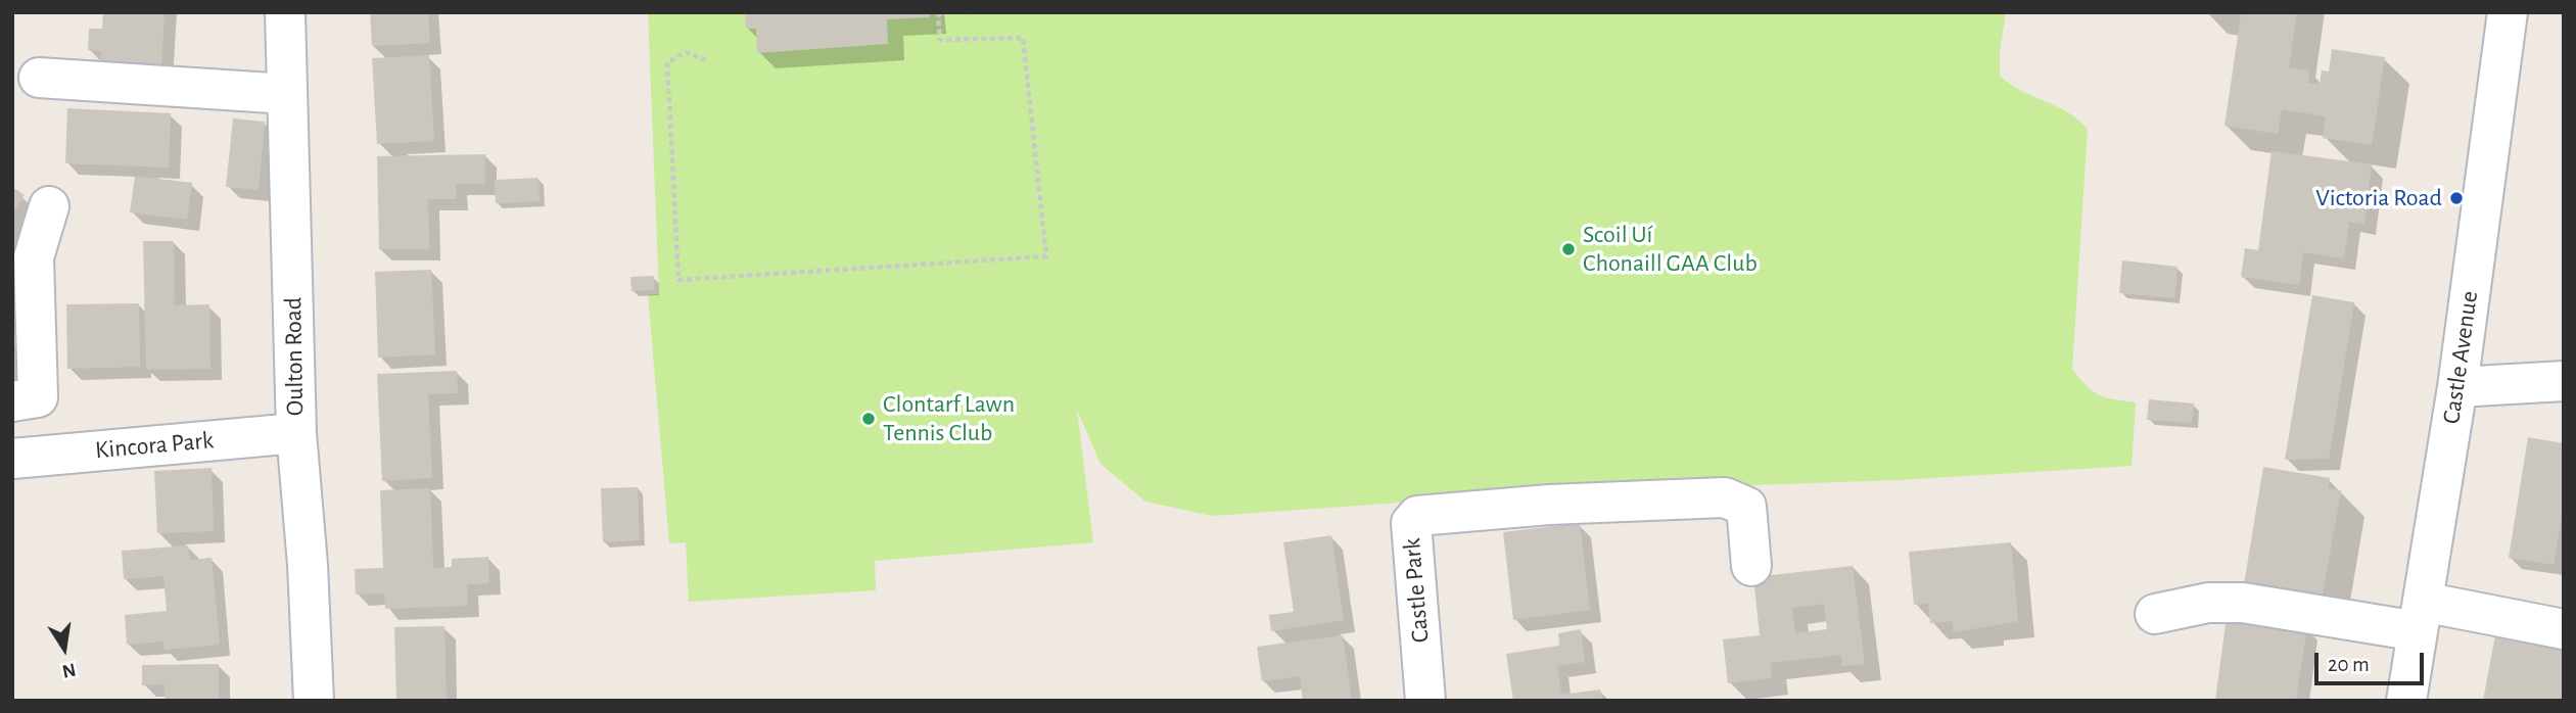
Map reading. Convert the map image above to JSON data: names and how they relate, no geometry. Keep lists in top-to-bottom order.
{
  "streets": {
    "street": [
      "Oulton Road",
      "Castle Avenue",
      "Kincora Park",
      "Castle Park"
    ]
  },
  "crossings": [
    ["Oulton Road", "Kincora Park"]
  ],
  "places": ["Victoria Road", "Scoil Uí Chonaill GAA Club", "Clontarf Lawn Tennis Club"],
  "scale_bar": "20 m",
  "north": "bottom"
}
